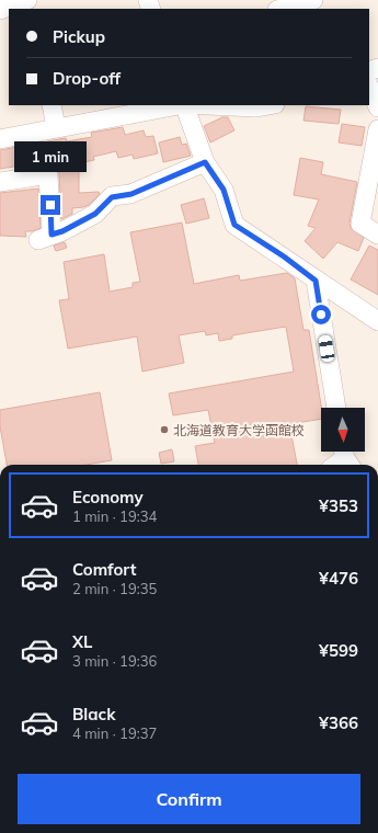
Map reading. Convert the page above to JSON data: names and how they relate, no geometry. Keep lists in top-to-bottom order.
{
  "places": ["北海道教育大学函館校"],
  "north": "bottom",
  "page": {
    "banner": ["Pickup", "Drop-off"],
    "bubble": "1 min",
    "list": [
      {
        "name": "Economy",
        "note": "1 min · 19:34",
        "value": "¥353"
      },
      {
        "name": "Comfort",
        "note": "2 min · 19:35",
        "value": "¥476"
      },
      {
        "name": "XL",
        "note": "3 min · 19:36",
        "value": "¥599"
      },
      {
        "name": "Black",
        "note": "4 min · 19:37",
        "value": "¥366"
      }
    ],
    "buttons": "Confirm"
  }
}
